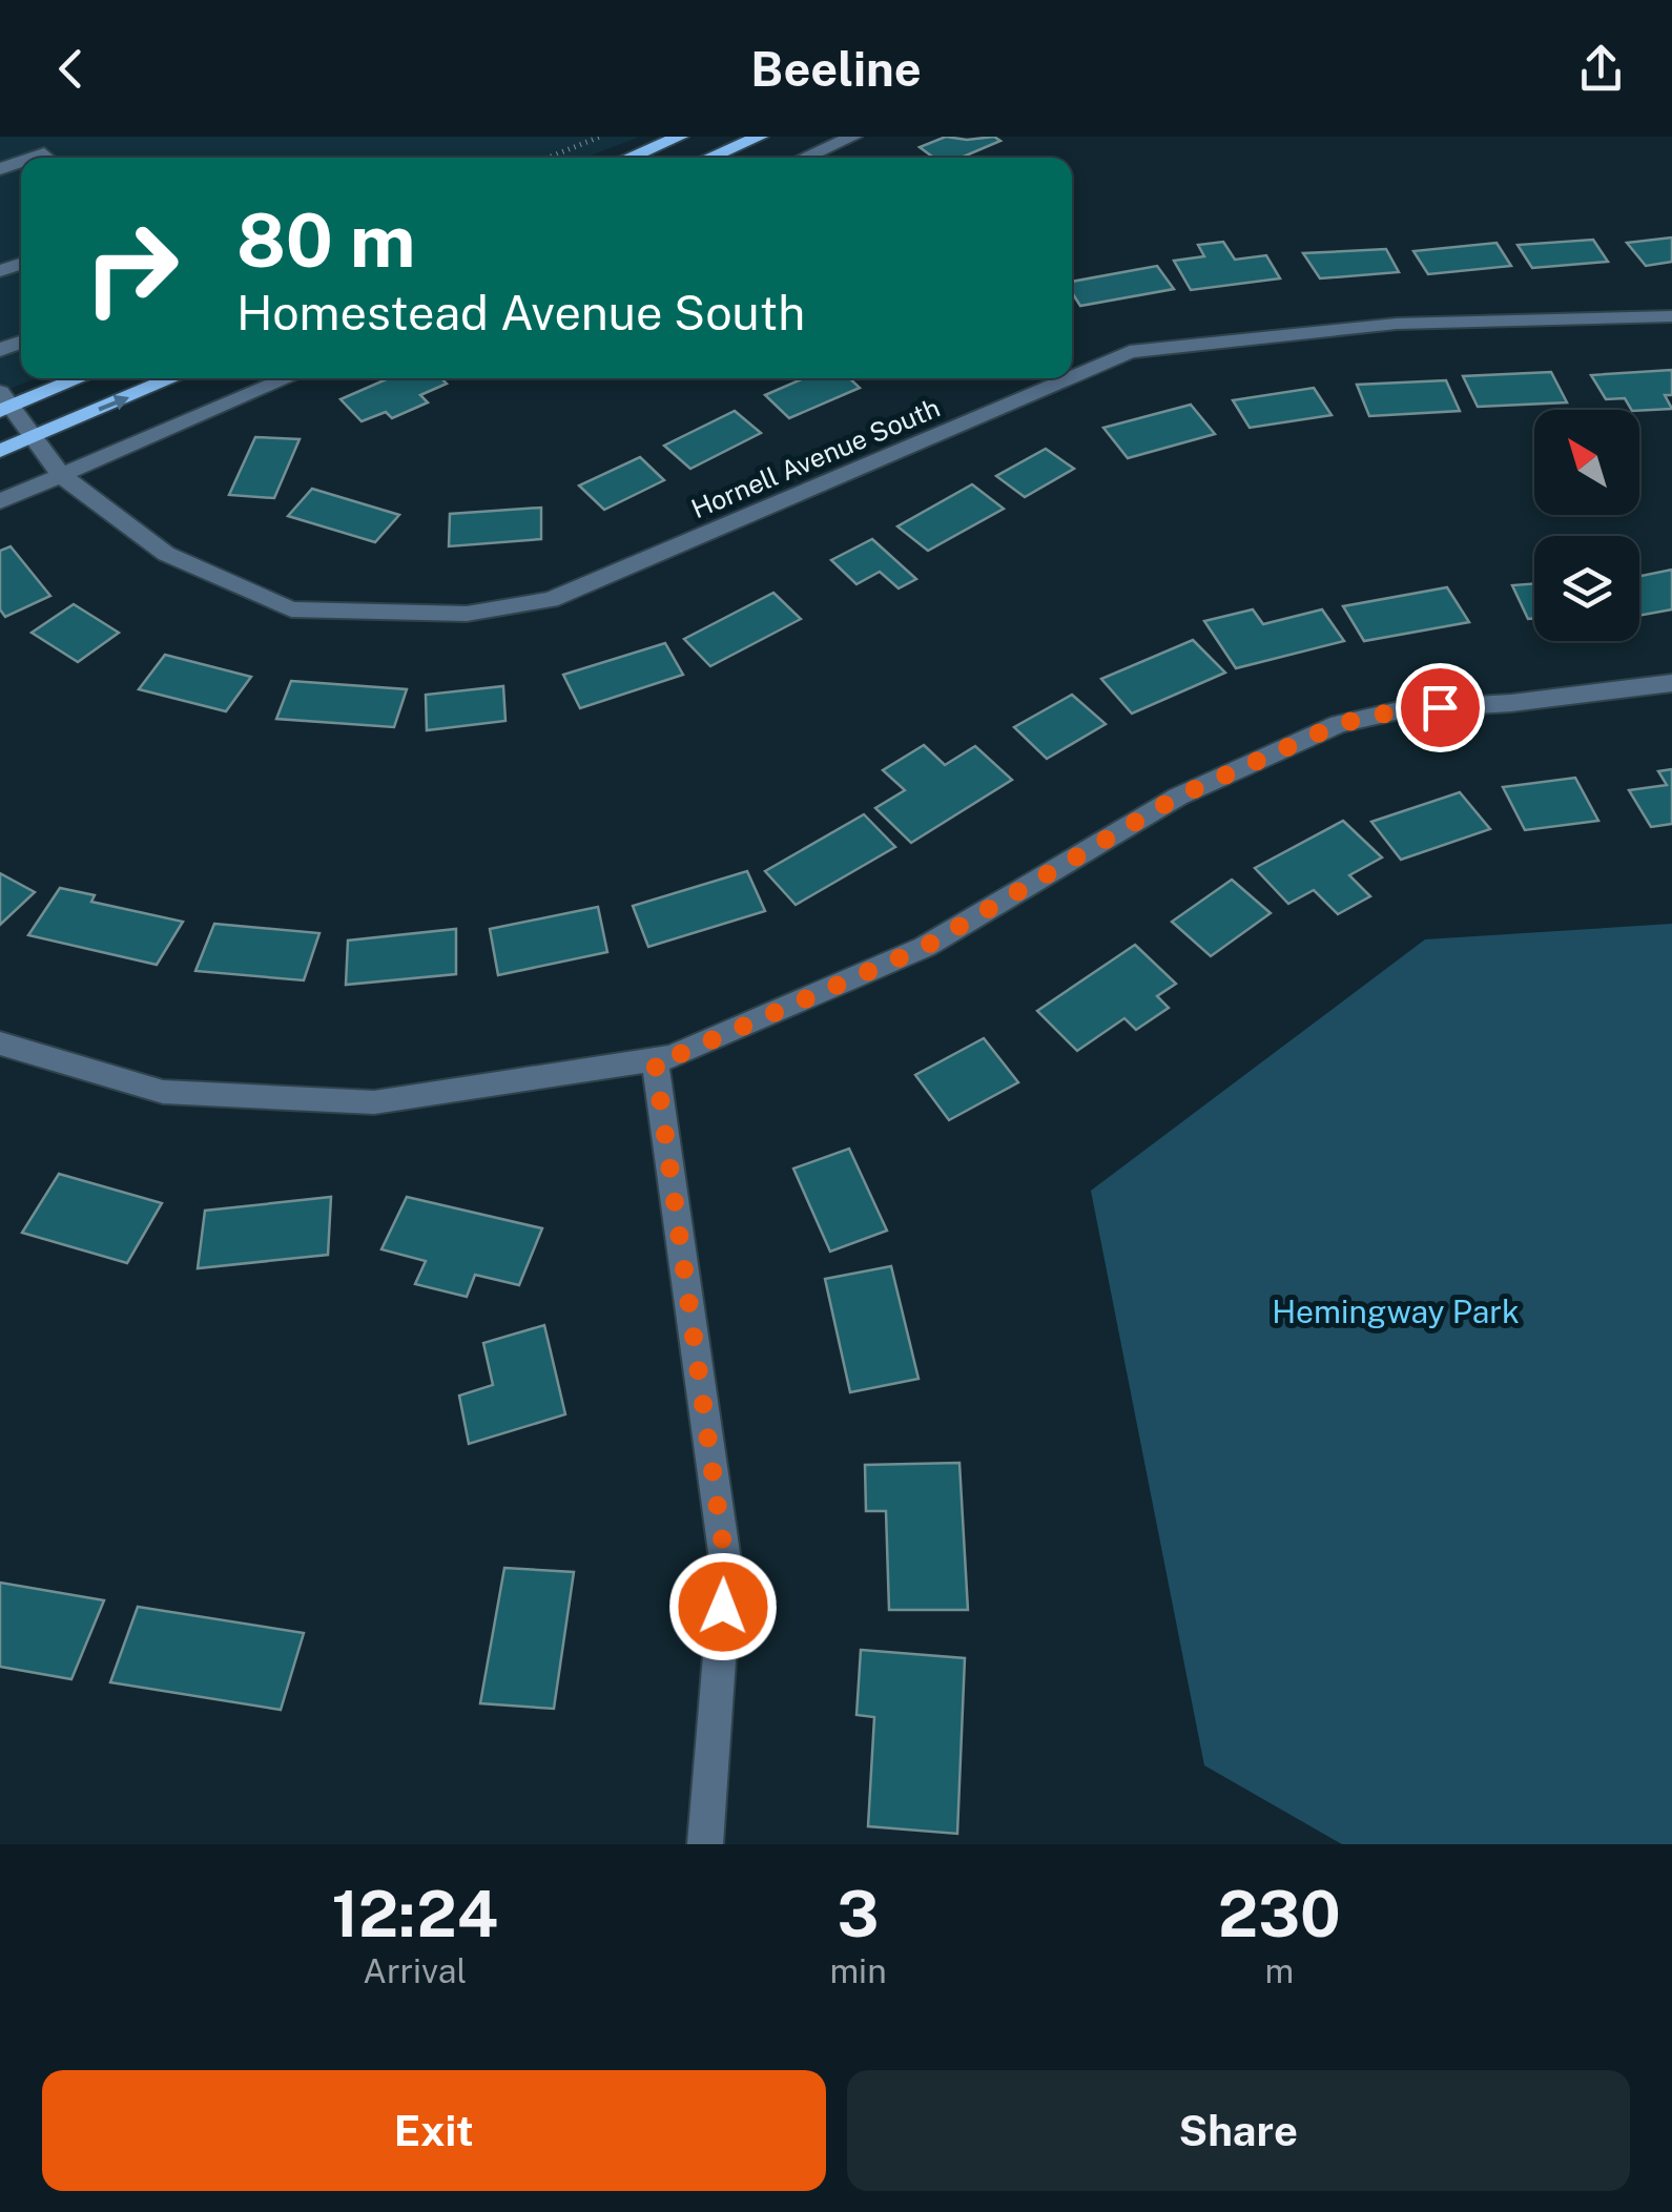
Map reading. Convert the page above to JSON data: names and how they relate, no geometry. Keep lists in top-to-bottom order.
{
  "streets": {
    "street": ["Hornell Avenue South"]
  },
  "parks": ["Hemingway Park"],
  "north": "top left",
  "page": {
    "header": "Beeline",
    "turn": ["80 m", "Homestead Avenue South"],
    "eta": [
      "12:24",
      "Arrival",
      "3",
      "min",
      "230",
      "m"
    ],
    "buttons": ["Exit", "Share"]
  }
}
